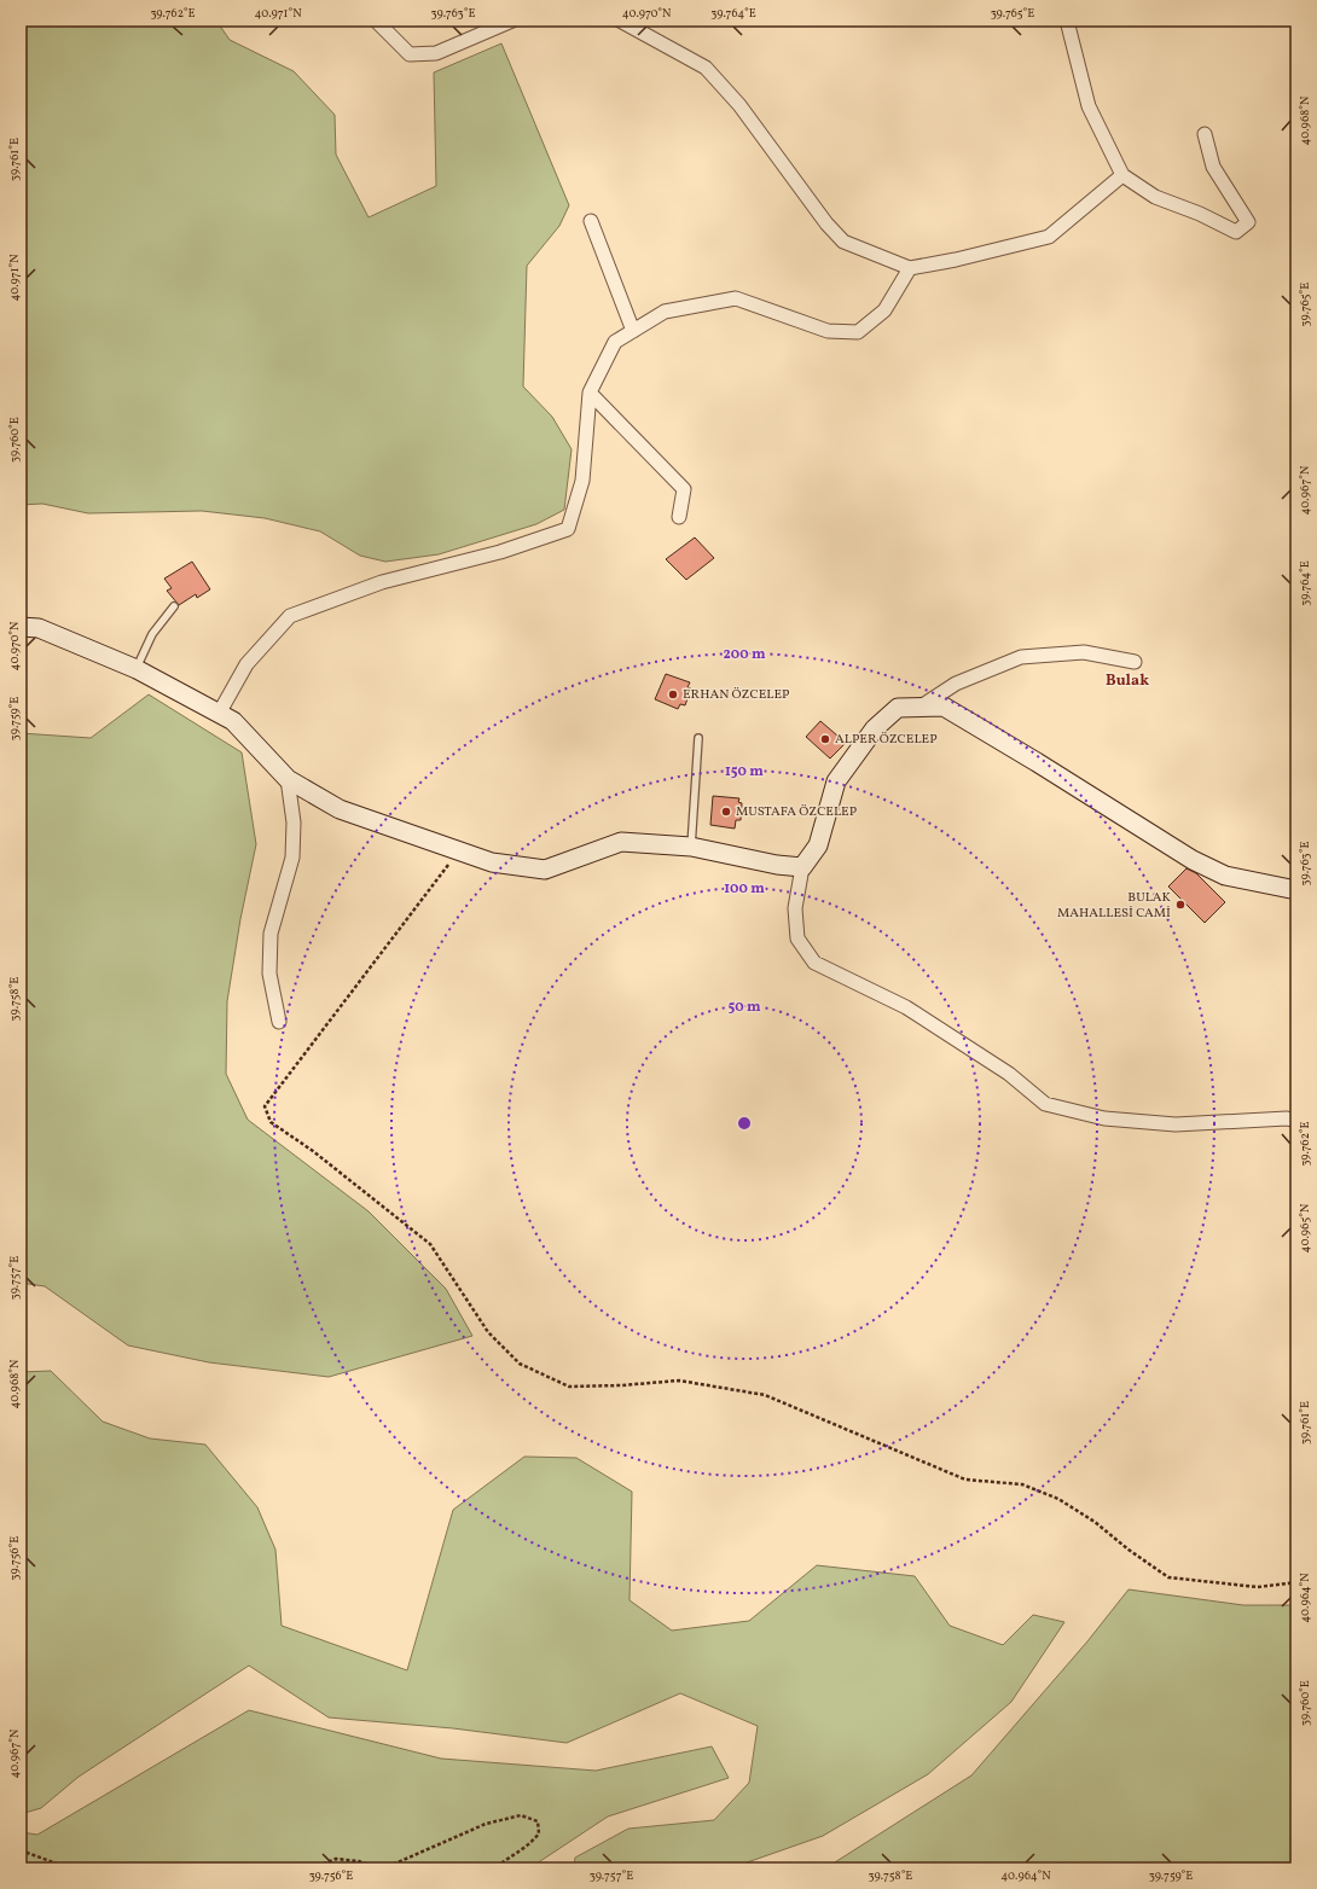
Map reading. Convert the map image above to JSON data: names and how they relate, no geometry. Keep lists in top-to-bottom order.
{
  "districts": ["Bulak"],
  "places": [
    "ERHAN ÖZCELEP",
    "ALPER ÖZCELEP",
    "MUSTAFA ÖZCELEP",
    "BULAK MAHALLESİ CAMİ"
  ],
  "coordinates": [
    "39.762°E",
    "40.971°N",
    "39.763°E",
    "40.970°N",
    "39.764°E",
    "39.765°E",
    "40.968°N",
    "39.761°E",
    "39.760°E",
    "40.967°N",
    "39.759°E",
    "39.758°E",
    "40.965°N",
    "39.757°E",
    "39.756°E",
    "40.964°N"
  ],
  "rings": [
    "200 m",
    "150 m",
    "100 m",
    "50 m"
  ]
}
